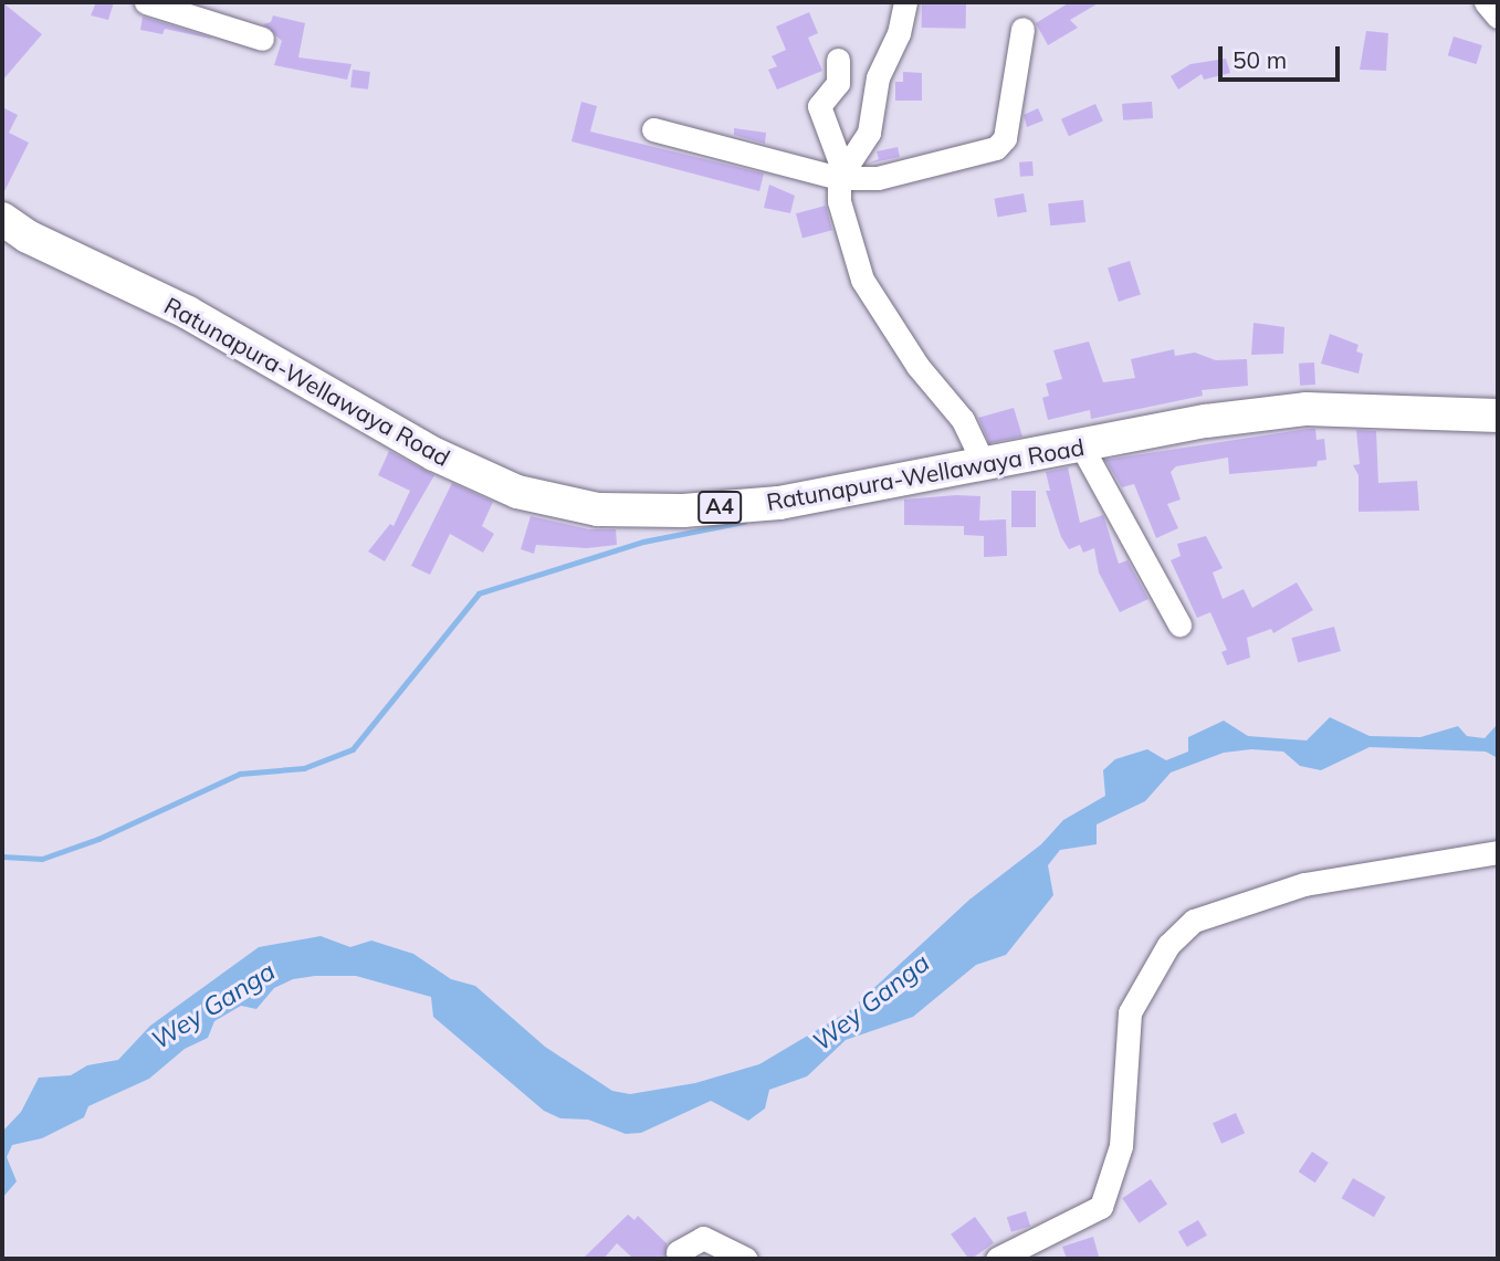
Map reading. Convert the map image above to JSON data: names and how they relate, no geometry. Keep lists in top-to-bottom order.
{
  "streets": {
    "highway": ["Ratunapura-Wellawaya Road", "A4"]
  },
  "water": ["Wey Ganga"],
  "scale_bar": "50 m"
}
